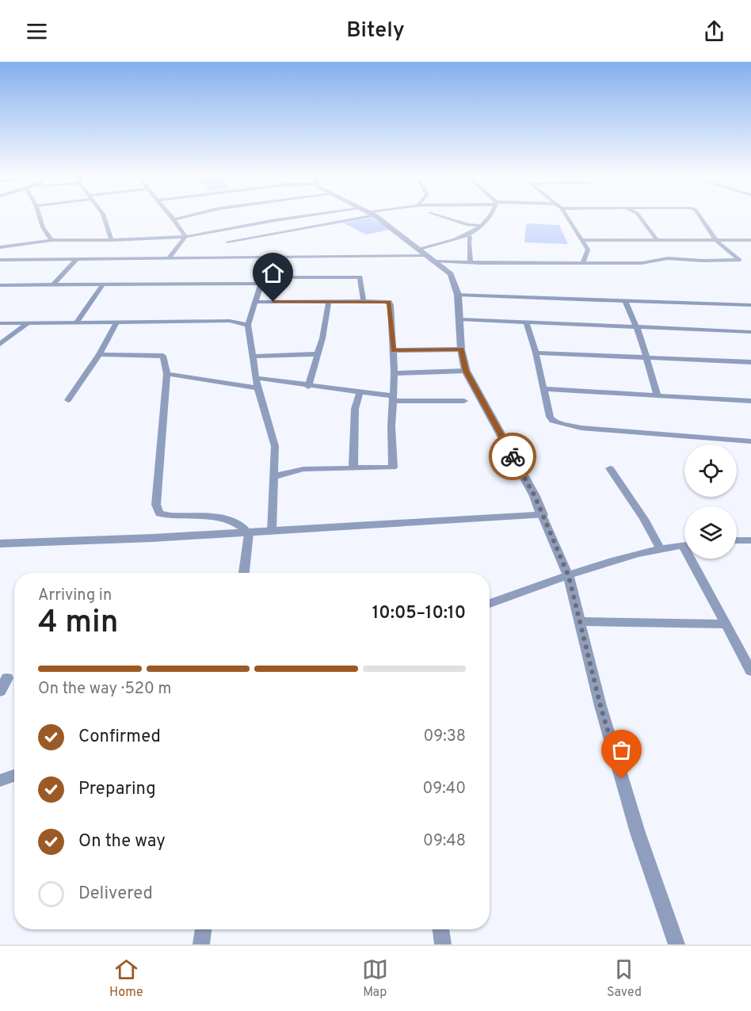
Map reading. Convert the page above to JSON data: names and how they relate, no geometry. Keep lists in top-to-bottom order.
{
  "page": {
    "header": "Bitely",
    "heading": ["4 min", "Arriving in", "10:05–10:10"],
    "bar": "On the way · 520 m",
    "list": [
      ["Confirmed", "09:38"],
      ["Preparing", "09:40"],
      ["On the way", "09:48"],
      "Delivered"
    ],
    "tabs": ["Home", "Map", "Saved"]
  }
}
